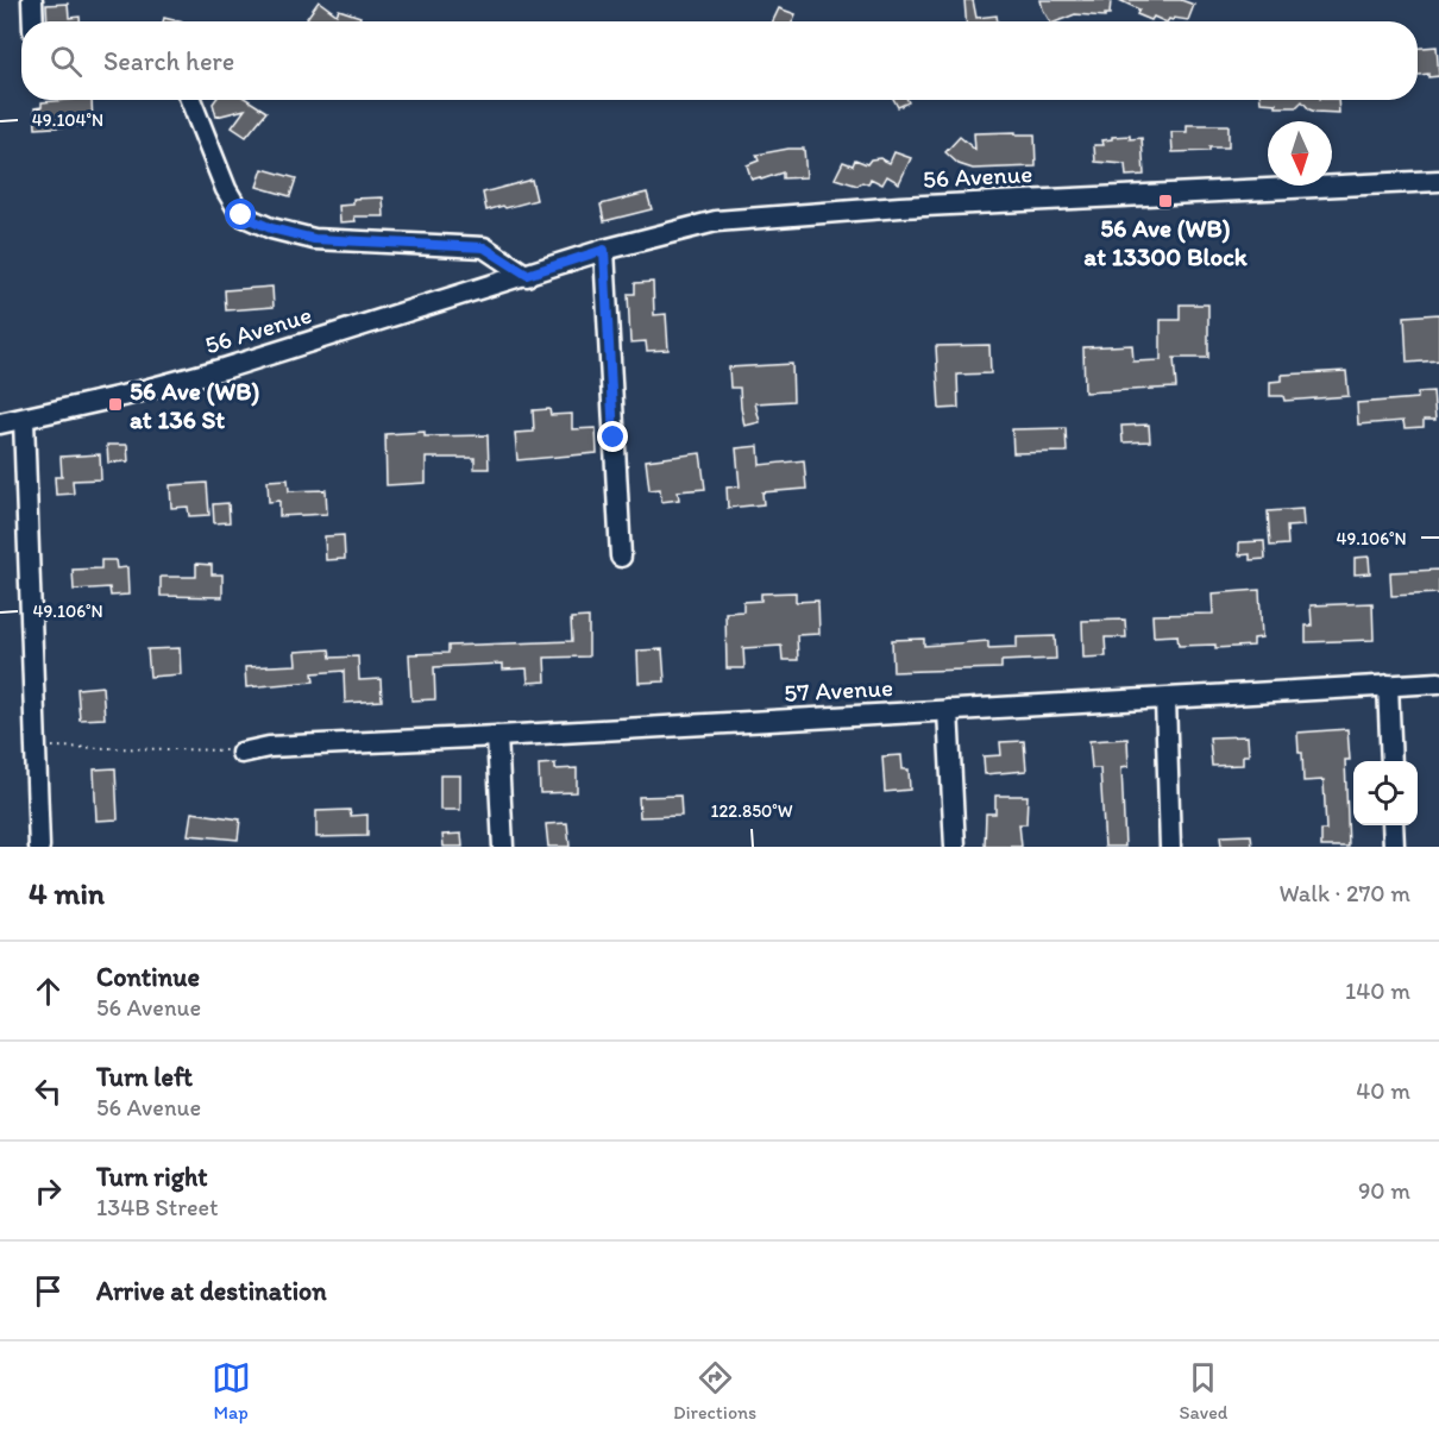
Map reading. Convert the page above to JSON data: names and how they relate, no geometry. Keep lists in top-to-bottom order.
{
  "streets": {
    "street": ["56 Avenue", "57 Avenue"]
  },
  "places": {
    "transit": ["56 Ave (WB) at 13300 Block", "56 Ave (WB) at 136 St"]
  },
  "north": "bottom",
  "page": {
    "search": "Search here",
    "heading": ["4 min", "Walk · 270 m"],
    "list": [
      ["Continue", "56 Avenue", "140 m"],
      ["Turn left", "56 Avenue", "40 m"],
      ["Turn right", "134B Street", "90 m"],
      "Arrive at destination"
    ],
    "nav": ["Map", "Directions", "Saved"]
  },
  "coordinates": ["49.104°N", "49.106°N", "122.850°W"]
}
